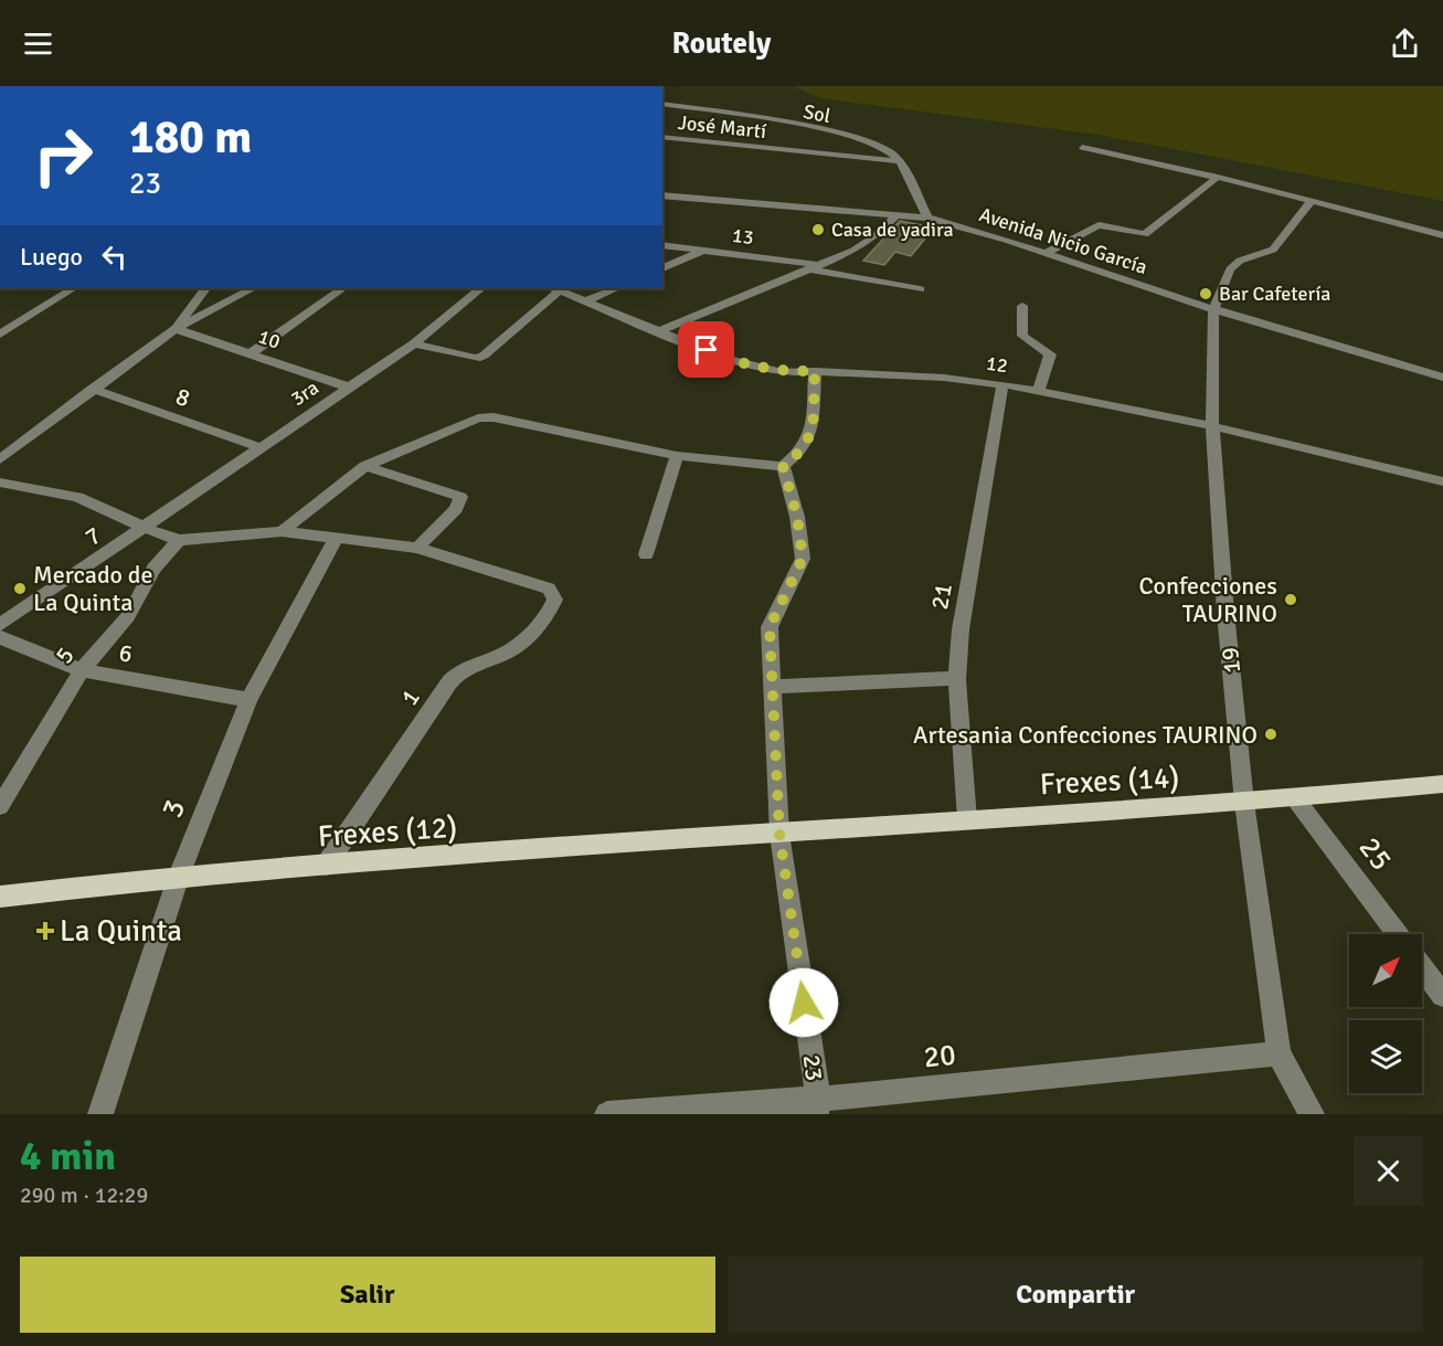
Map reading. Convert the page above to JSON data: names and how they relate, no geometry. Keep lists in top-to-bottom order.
{
  "streets": {
    "main road": ["Frexes (14)", "Frexes (12)"],
    "street": [
      "Sol",
      "José Martí",
      "13",
      "Avenida Nicio García",
      "10",
      "12",
      "3ra",
      "8",
      "7",
      "21",
      "6",
      "5",
      "19",
      "1",
      "3",
      "25",
      "20",
      "23"
    ]
  },
  "crossings": [
    ["Sol", "José Martí"],
    ["Avenida Nicio García", "19"],
    ["10", "3ra"],
    ["12", "21"],
    ["12", "19"],
    ["3ra", "8"],
    ["3ra", "7"],
    ["21", "Frexes (14)"],
    ["6", "5"],
    ["6", "3"],
    ["19", "Frexes (14)"],
    ["19", "20"],
    ["1", "Frexes (12)"],
    ["Frexes (14)", "Frexes (12)"],
    ["Frexes (14)", "25"],
    ["Frexes (14)", "23"],
    ["3", "Frexes (12)"],
    ["Frexes (12)", "23"],
    ["20", "23"]
  ],
  "places": {
    "other": [
      "Casa de yadira",
      "Bar Cafetería",
      "Mercado de La Quinta",
      "Confecciones TAURINO",
      "Artesania Confecciones TAURINO"
    ],
    "health": ["La Quinta"]
  },
  "north": "top right",
  "page": {
    "header": "Routely",
    "turn": ["180 m", "23"],
    "then": "Luego",
    "heading": ["4 min", "290 m · 12:29"],
    "buttons": ["Salir", "Compartir"]
  }
}
